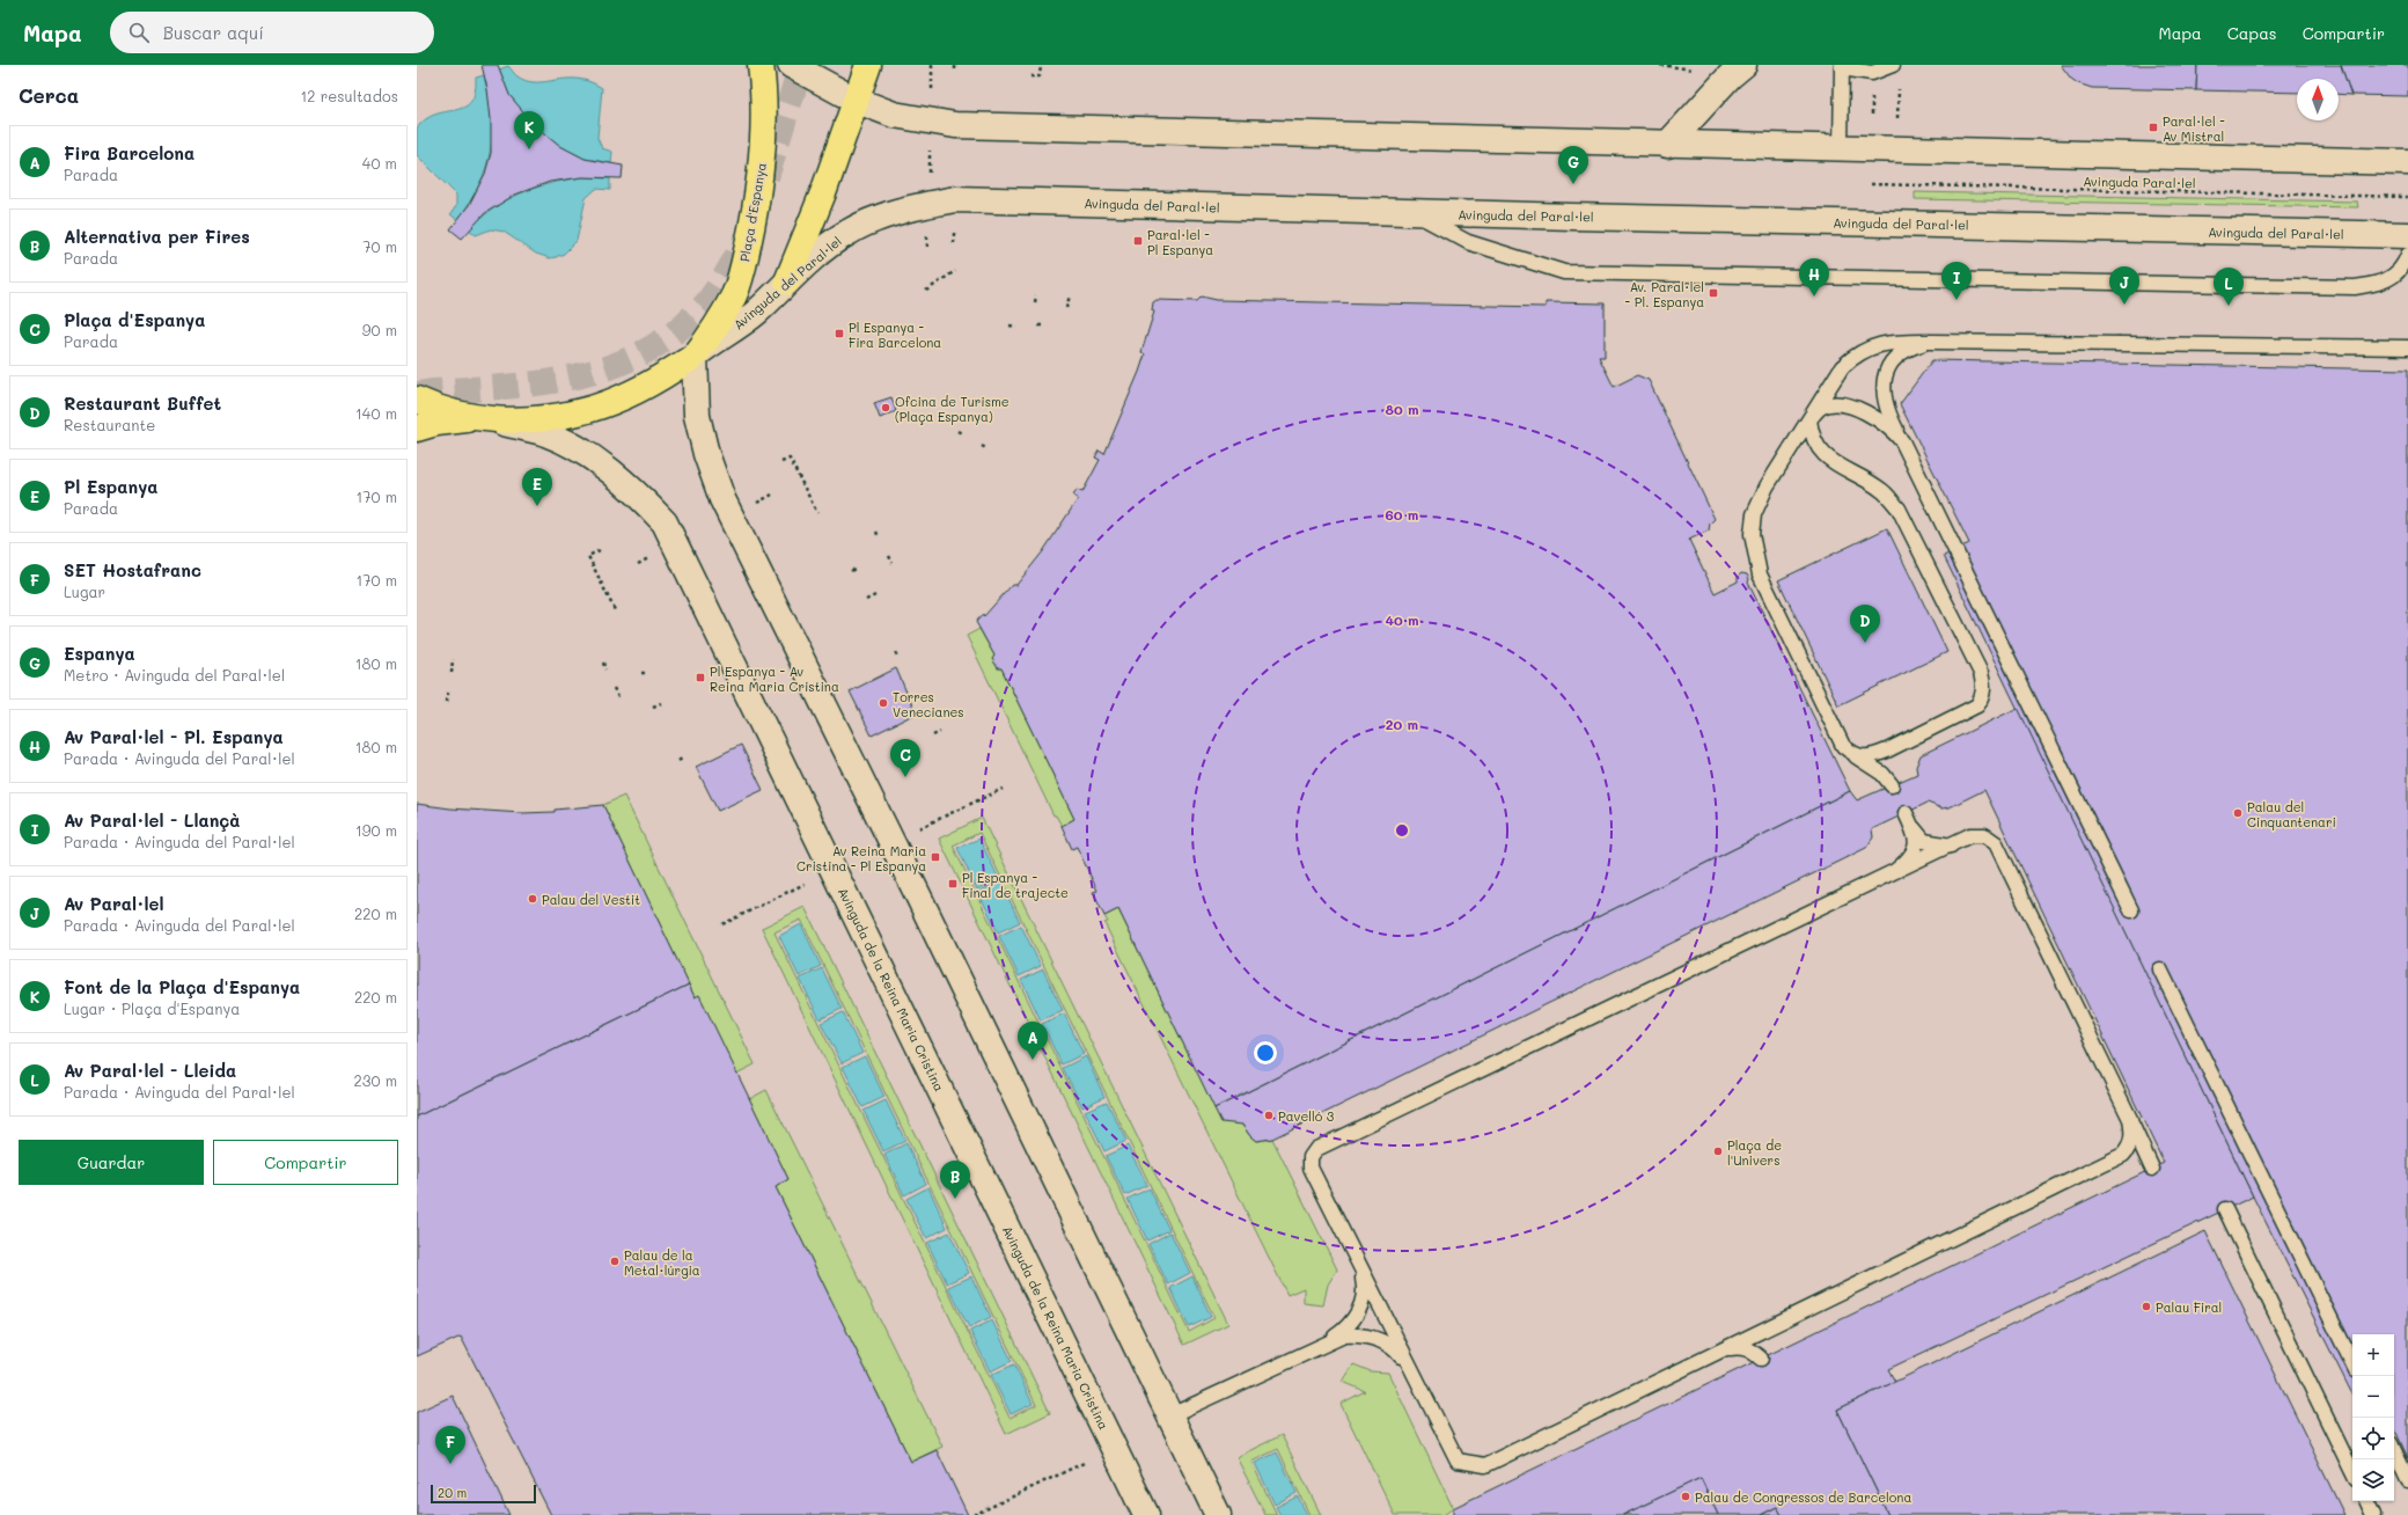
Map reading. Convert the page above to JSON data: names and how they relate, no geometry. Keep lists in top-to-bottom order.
{
  "streets": {
    "main road": ["Avinguda del Paral·lel", "Plaça d'Espanya", "Avinguda de la Reina Maria Cristina"],
    "path": ["Avinguda Paral·lel"]
  },
  "crossings": [
    ["Avinguda del Paral·lel", "Plaça d'Espanya"],
    ["Plaça d'Espanya", "Avinguda de la Reina Maria Cristina"]
  ],
  "places": {
    "transit": [
      "Paral·lel - Av Mistral",
      "Paral·lel - Pl Espanya",
      "Av. Paral·lel - Pl. Espanya",
      "Pl Espanya - Fira Barcelona",
      "Pl Espanya - Av Reina Maria Cristina",
      "Av Reina Maria Cristina - Pl Espanya",
      "Pl Espanya - Final de trajecte"
    ],
    "other": [
      "Ofcina de Turisme (Plaça Espanya)",
      "Torres Venecianes",
      "Palau del Cinquantenari",
      "Palau del Vestit",
      "Pavelló 3",
      "Plaça de l'Univers",
      "Palau de la Metal·lúrgia",
      "Palau Firal",
      "Palau de Congressos de Barcelona"
    ]
  },
  "scale_bar": "20 m",
  "north": "top",
  "page": {
    "header": "Mapa",
    "search": "Buscar aquí",
    "nav": ["Mapa", "Capas", "Compartir"],
    "heading": ["Cerca", "12 resultados"],
    "pins": [
      "K",
      "G",
      "H",
      "I",
      "J",
      "L",
      "E",
      "D",
      "C",
      "A",
      "B",
      "F"
    ],
    "list": [
      {
        "mark": "A",
        "name": "Fira Barcelona",
        "note": "Parada",
        "value": "40 m"
      },
      {
        "mark": "B",
        "name": "Alternativa per Fires",
        "note": "Parada",
        "value": "70 m"
      },
      {
        "mark": "C",
        "name": "Plaça d'Espanya",
        "note": "Parada",
        "value": "90 m"
      },
      {
        "mark": "D",
        "name": "Restaurant Buffet",
        "note": "Restaurante",
        "value": "140 m"
      },
      {
        "mark": "E",
        "name": "Pl Espanya",
        "note": "Parada",
        "value": "170 m"
      },
      {
        "mark": "F",
        "name": "SET Hostafranc",
        "note": "Lugar",
        "value": "170 m"
      },
      {
        "mark": "G",
        "name": "Espanya",
        "note": "Metro · Avinguda del Paral·lel",
        "value": "180 m"
      },
      {
        "mark": "H",
        "name": "Av Paral·lel - Pl. Espanya",
        "note": "Parada · Avinguda del Paral·lel",
        "value": "180 m"
      },
      {
        "mark": "I",
        "name": "Av Paral·lel - Llançà",
        "note": "Parada · Avinguda del Paral·lel",
        "value": "190 m"
      },
      {
        "mark": "J",
        "name": "Av Paral·lel",
        "note": "Parada · Avinguda del Paral·lel",
        "value": "220 m"
      },
      {
        "mark": "K",
        "name": "Font de la Plaça d'Espanya",
        "note": "Lugar · Plaça d'Espanya",
        "value": "220 m"
      },
      {
        "mark": "L",
        "name": "Av Paral·lel - Lleida",
        "note": "Parada · Avinguda del Paral·lel",
        "value": "230 m"
      }
    ],
    "buttons": ["Guardar", "Compartir"],
    "map_buttons": ["+", "−"],
    "scale": "20 m"
  },
  "rings": [
    "80 m",
    "60 m",
    "40 m",
    "20 m"
  ]
}
